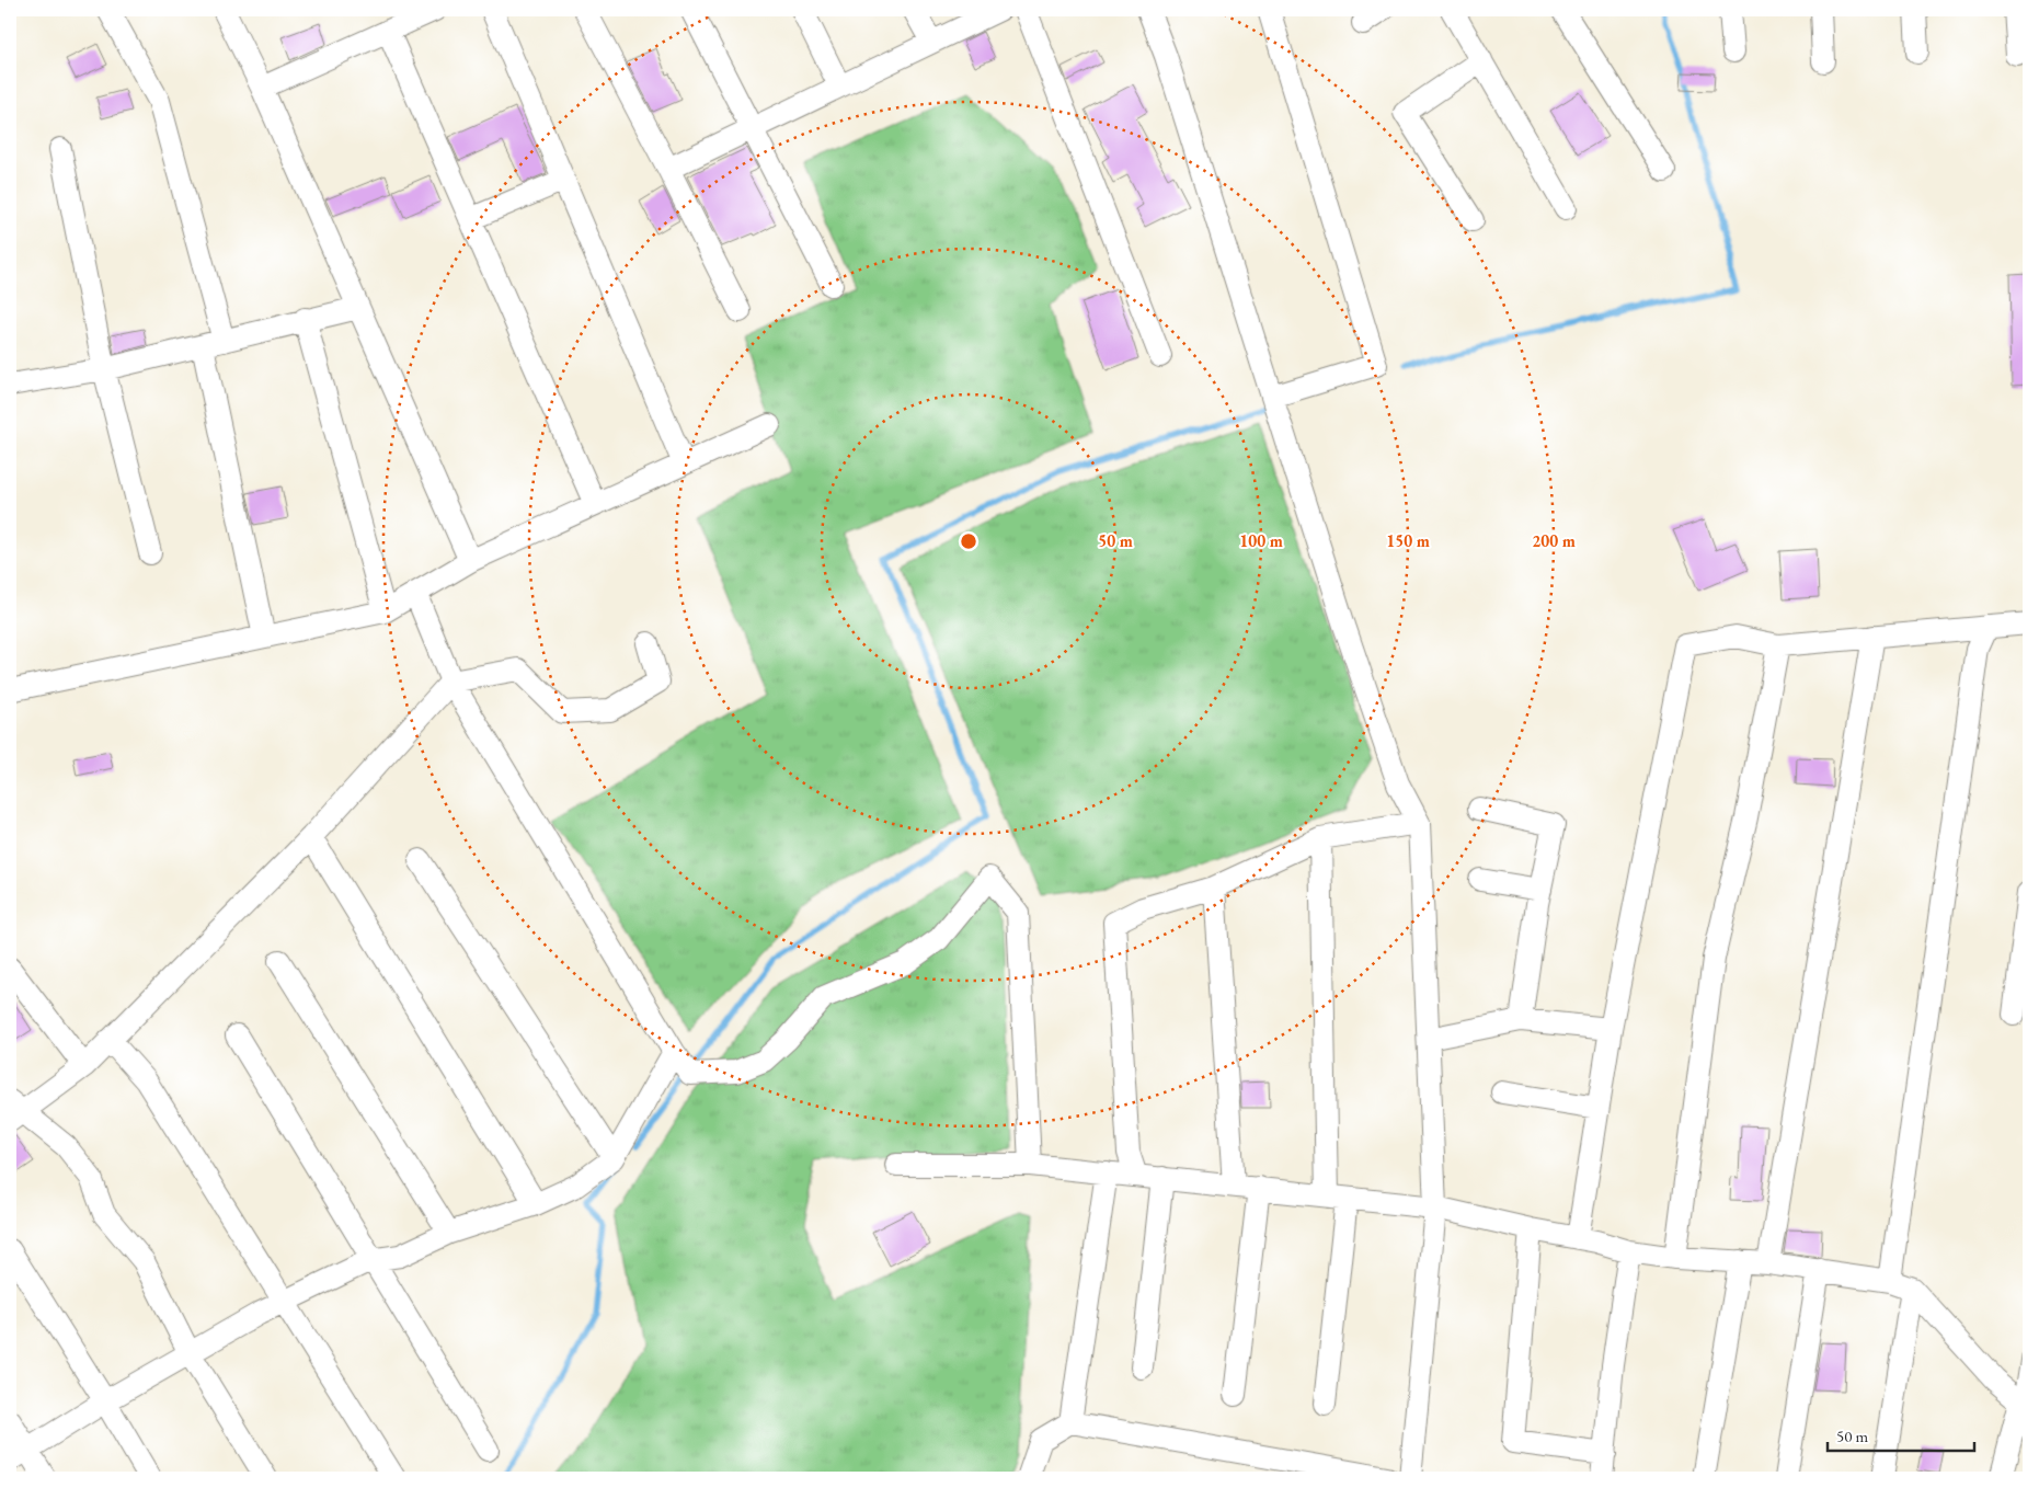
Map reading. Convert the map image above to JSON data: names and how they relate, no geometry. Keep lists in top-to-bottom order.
{
  "scale_bar": "50 m",
  "rings": [
    "50 m",
    "100 m",
    "150 m",
    "200 m"
  ]
}
